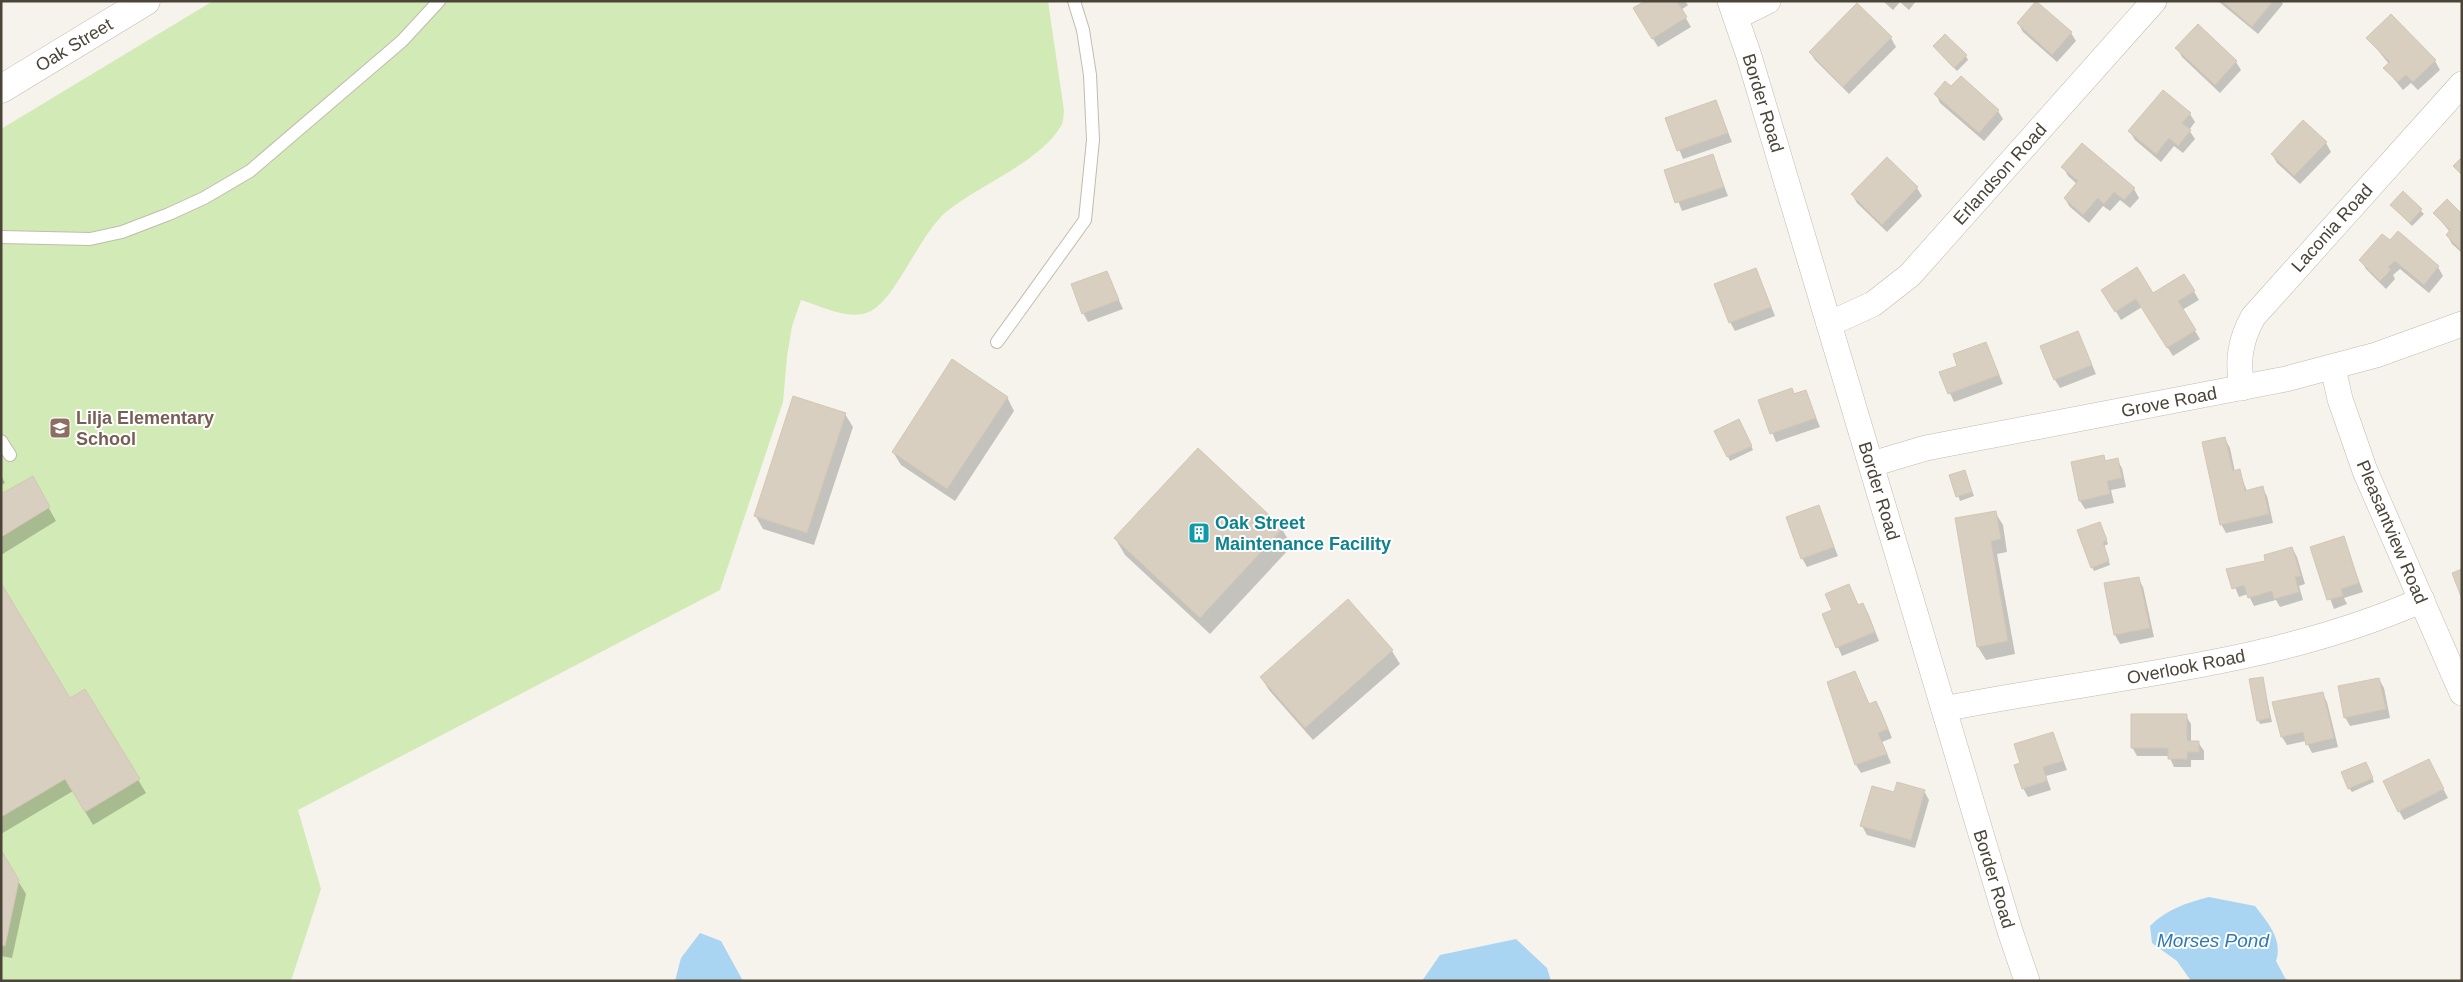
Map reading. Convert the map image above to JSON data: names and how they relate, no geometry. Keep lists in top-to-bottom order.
{
  "streets": {
    "street": [
      "Oak Street",
      "Border Road",
      "Erlandson Road",
      "Laconia Road",
      "Grove Road",
      "Pleasantview Road",
      "Overlook Road"
    ]
  },
  "crossings": [
    ["Border Road", "Erlandson Road"],
    ["Border Road", "Grove Road"],
    ["Border Road", "Overlook Road"],
    ["Laconia Road", "Grove Road"],
    ["Grove Road", "Pleasantview Road"],
    ["Pleasantview Road", "Overlook Road"]
  ],
  "water": ["Morses Pond"],
  "places": {
    "school or university": ["Lilja Elementary School"],
    "building": ["Oak Street Maintenance Facility"]
  }
}
